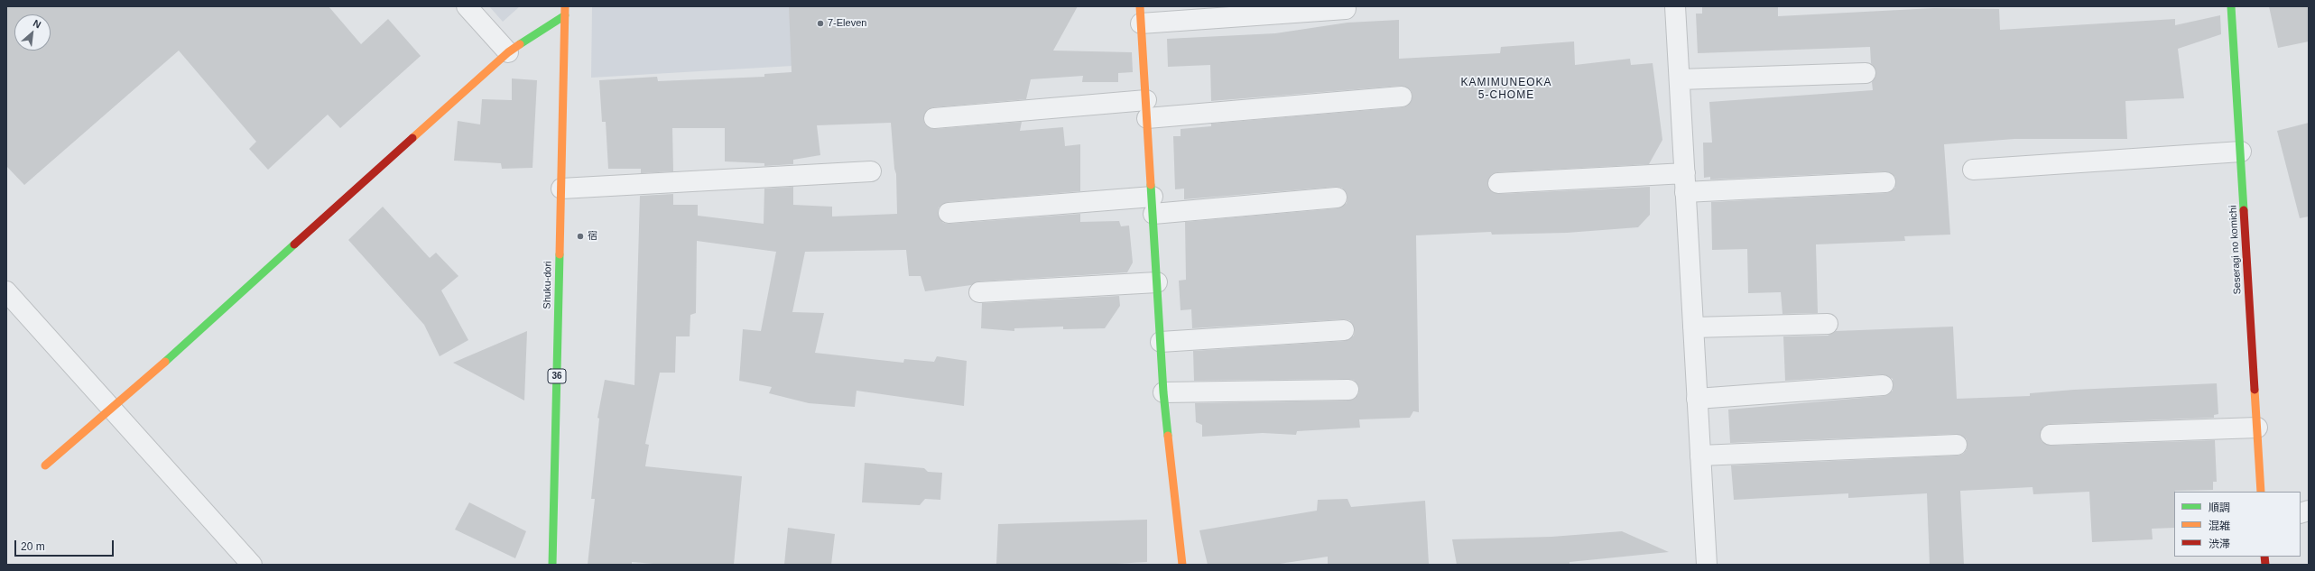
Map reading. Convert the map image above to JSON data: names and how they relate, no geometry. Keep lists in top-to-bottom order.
{
  "streets": {
    "street": ["Seseragi no komichi", "Shuku-dori", "36"]
  },
  "districts": ["KAMIMUNEOKA 5-CHOME"],
  "places": ["7-Eleven", "宿"],
  "legend": ["順調", "混雑", "渋滞"],
  "scale_bar": "20 m",
  "north": "top right"
}
